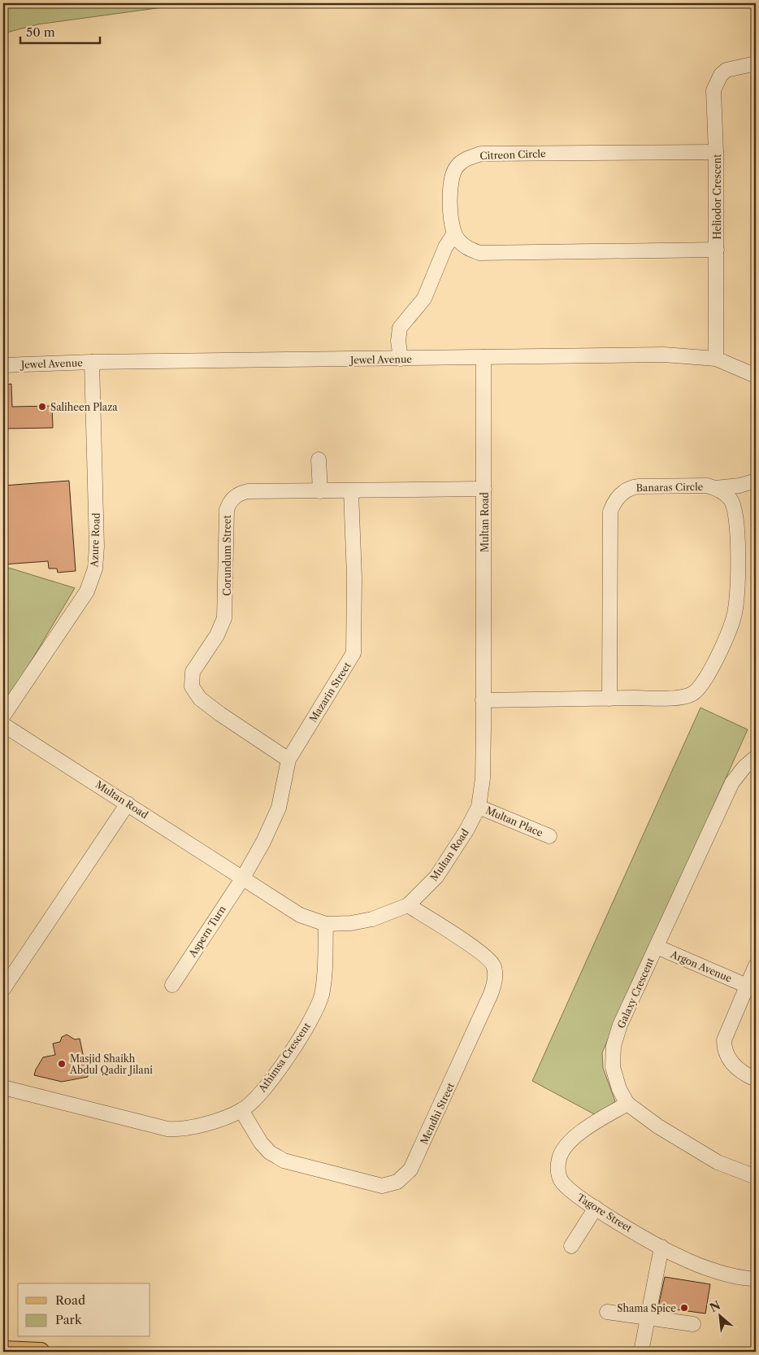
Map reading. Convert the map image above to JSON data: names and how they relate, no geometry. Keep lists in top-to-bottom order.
{
  "streets": {
    "street": [
      "Citreon Circle",
      "Heliodor Crescent",
      "Jewel Avenue",
      "Banaras Circle",
      "Multan Road",
      "Azure Road",
      "Corundum Street",
      "Mazarin Street",
      "Multan Place",
      "Aspern Turn",
      "Argon Avenue",
      "Galaxy Crescent",
      "Athimsa Crescent",
      "Mendhi Street",
      "Tagore Street"
    ]
  },
  "crossings": [
    ["Citreon Circle", "Heliodor Crescent"],
    ["Heliodor Crescent", "Jewel Avenue"],
    ["Jewel Avenue", "Multan Road"],
    ["Jewel Avenue", "Azure Road"],
    ["Banaras Circle", "Multan Road"],
    ["Multan Road", "Corundum Street"],
    ["Multan Road", "Mazarin Street"],
    ["Multan Road", "Multan Place"],
    ["Multan Road", "Aspern Turn"],
    ["Multan Road", "Athimsa Crescent"],
    ["Multan Road", "Mendhi Street"],
    ["Corundum Street", "Mazarin Street"],
    ["Mazarin Street", "Aspern Turn"],
    ["Argon Avenue", "Galaxy Crescent"],
    ["Galaxy Crescent", "Tagore Street"],
    ["Athimsa Crescent", "Mendhi Street"]
  ],
  "places": ["Saliheen Plaza", "Masjid Shaikh Abdul Qadir Jilani", "Shama Spice"],
  "legend": ["Road", "Park"],
  "scale_bar": "50 m",
  "north": "top left"
}
